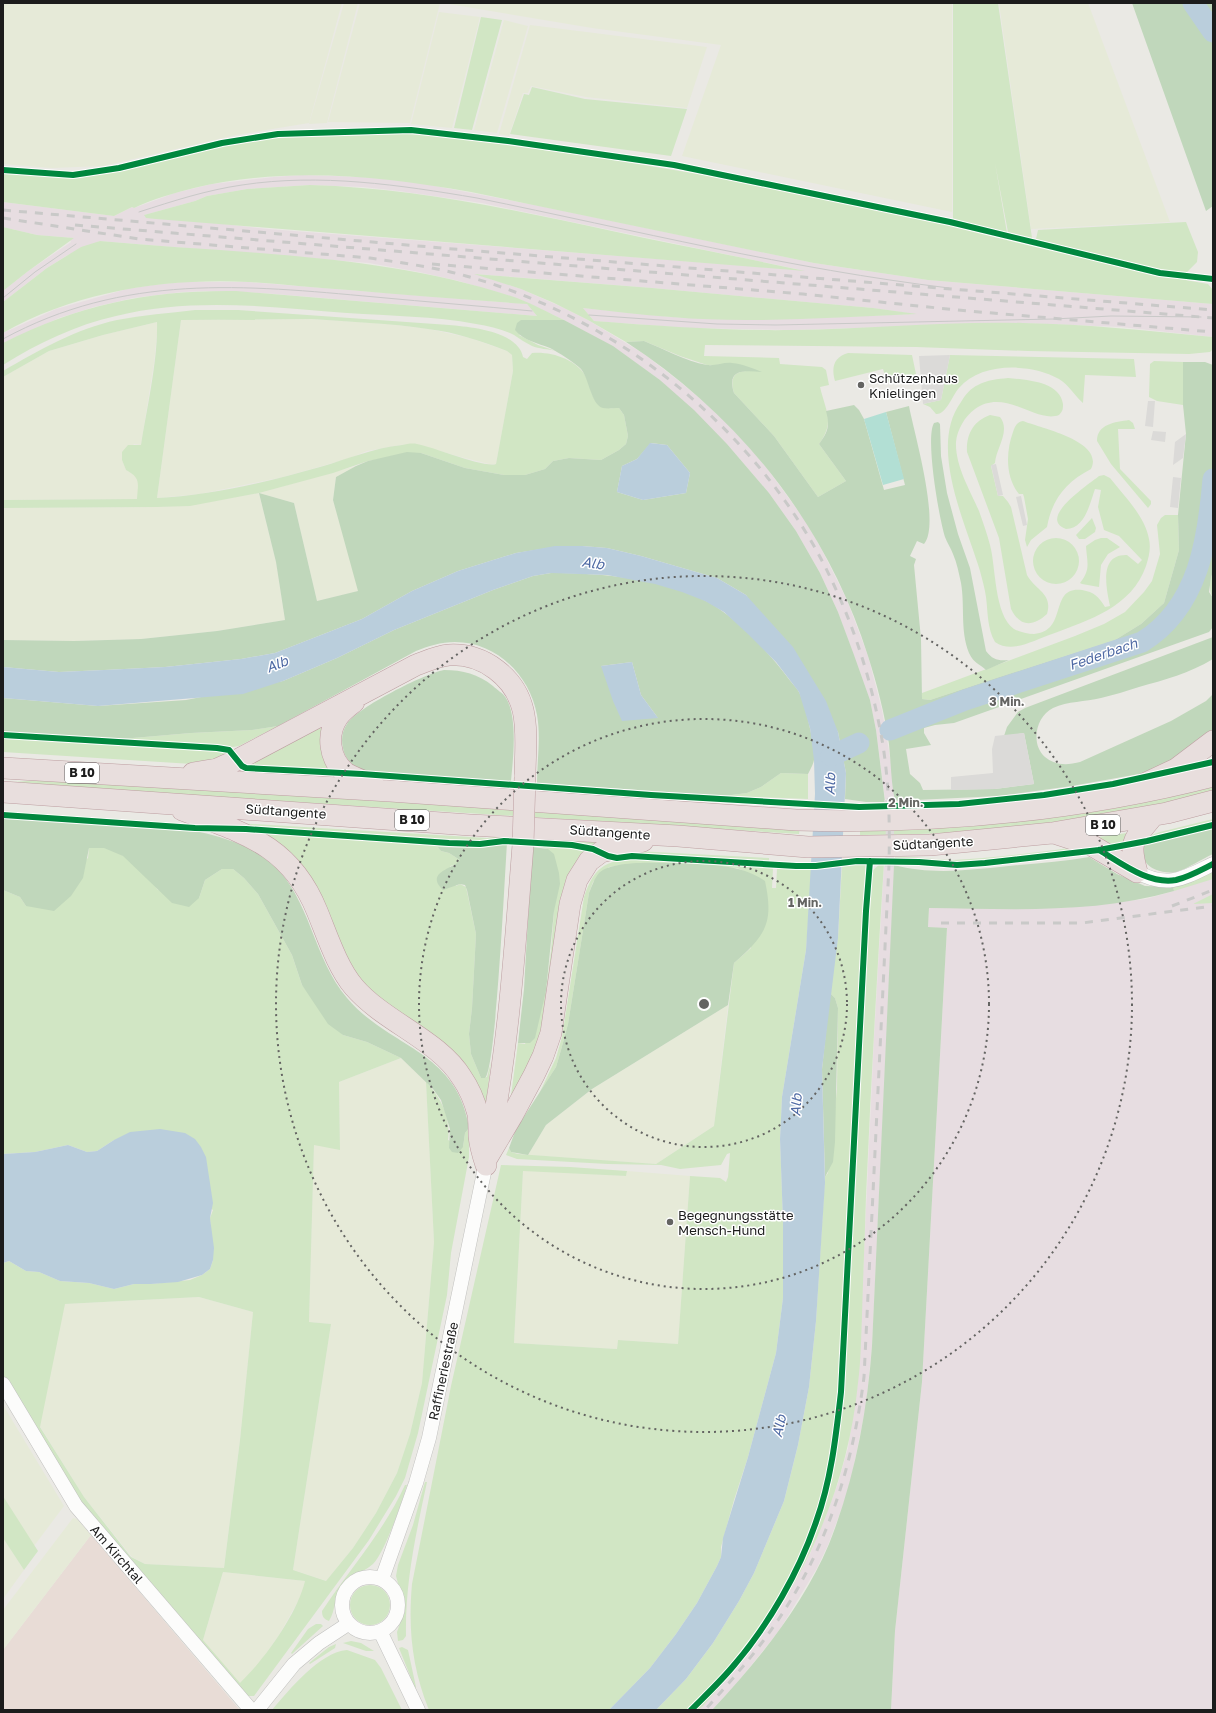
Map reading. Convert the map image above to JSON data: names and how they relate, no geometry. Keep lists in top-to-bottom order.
{
  "streets": {
    "highway": ["B 10", "Südtangente"],
    "street": ["Raffineriestraße", "Am Kirchtal"]
  },
  "water": ["Alb", "Federbach"],
  "places": ["Schützenhaus Knielingen", "Begegnungsstätte Mensch-Hund"],
  "rings": ["3 Min.", "2 Min.", "1 Min."]
}
